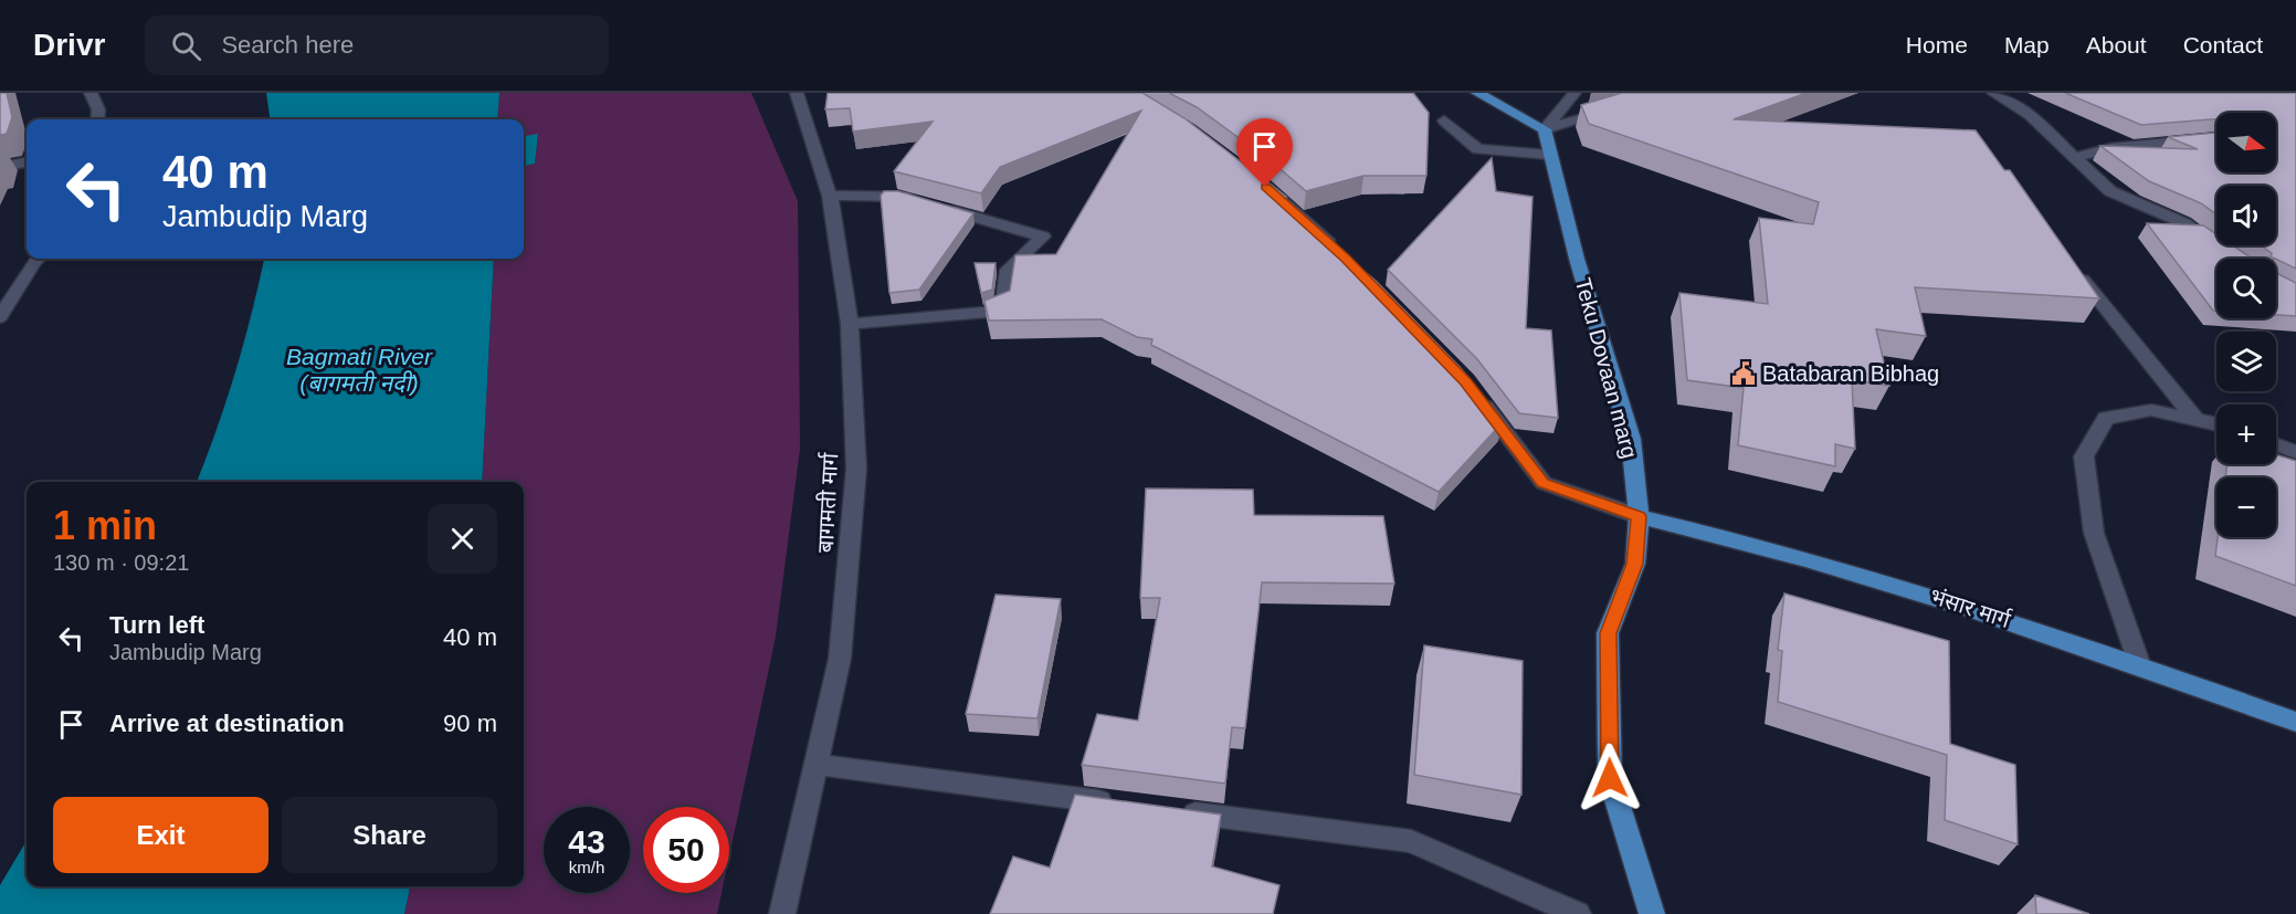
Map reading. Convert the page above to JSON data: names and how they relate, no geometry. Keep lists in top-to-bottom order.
{
  "streets": {
    "main road": ["Teku Dovaan marg", "भंसार मार्ग"],
    "street": ["बागमती मार्ग"]
  },
  "crossings": [
    ["Teku Dovaan marg", "भंसार मार्ग"]
  ],
  "water": ["Bagmati River (बागमती नदी)"],
  "places": {
    "public building": ["Batabaran Bibhag"]
  },
  "north": "right",
  "page": {
    "header": "Drivr",
    "search": "Search here",
    "nav": [
      "Home",
      "Map",
      "About",
      "Contact"
    ],
    "map_buttons": ["+", "−"],
    "turn": ["40 m", "Jambudip Marg"],
    "heading": ["1 min", "130 m · 09:21"],
    "list": [
      {
        "name": "Turn left",
        "note": "Jambudip Marg",
        "value": "40 m"
      },
      {
        "name": "Arrive at destination",
        "value": "90 m"
      }
    ],
    "buttons": ["Exit", "Share"],
    "speed": "43 km/h",
    "limit": "50"
  }
}
